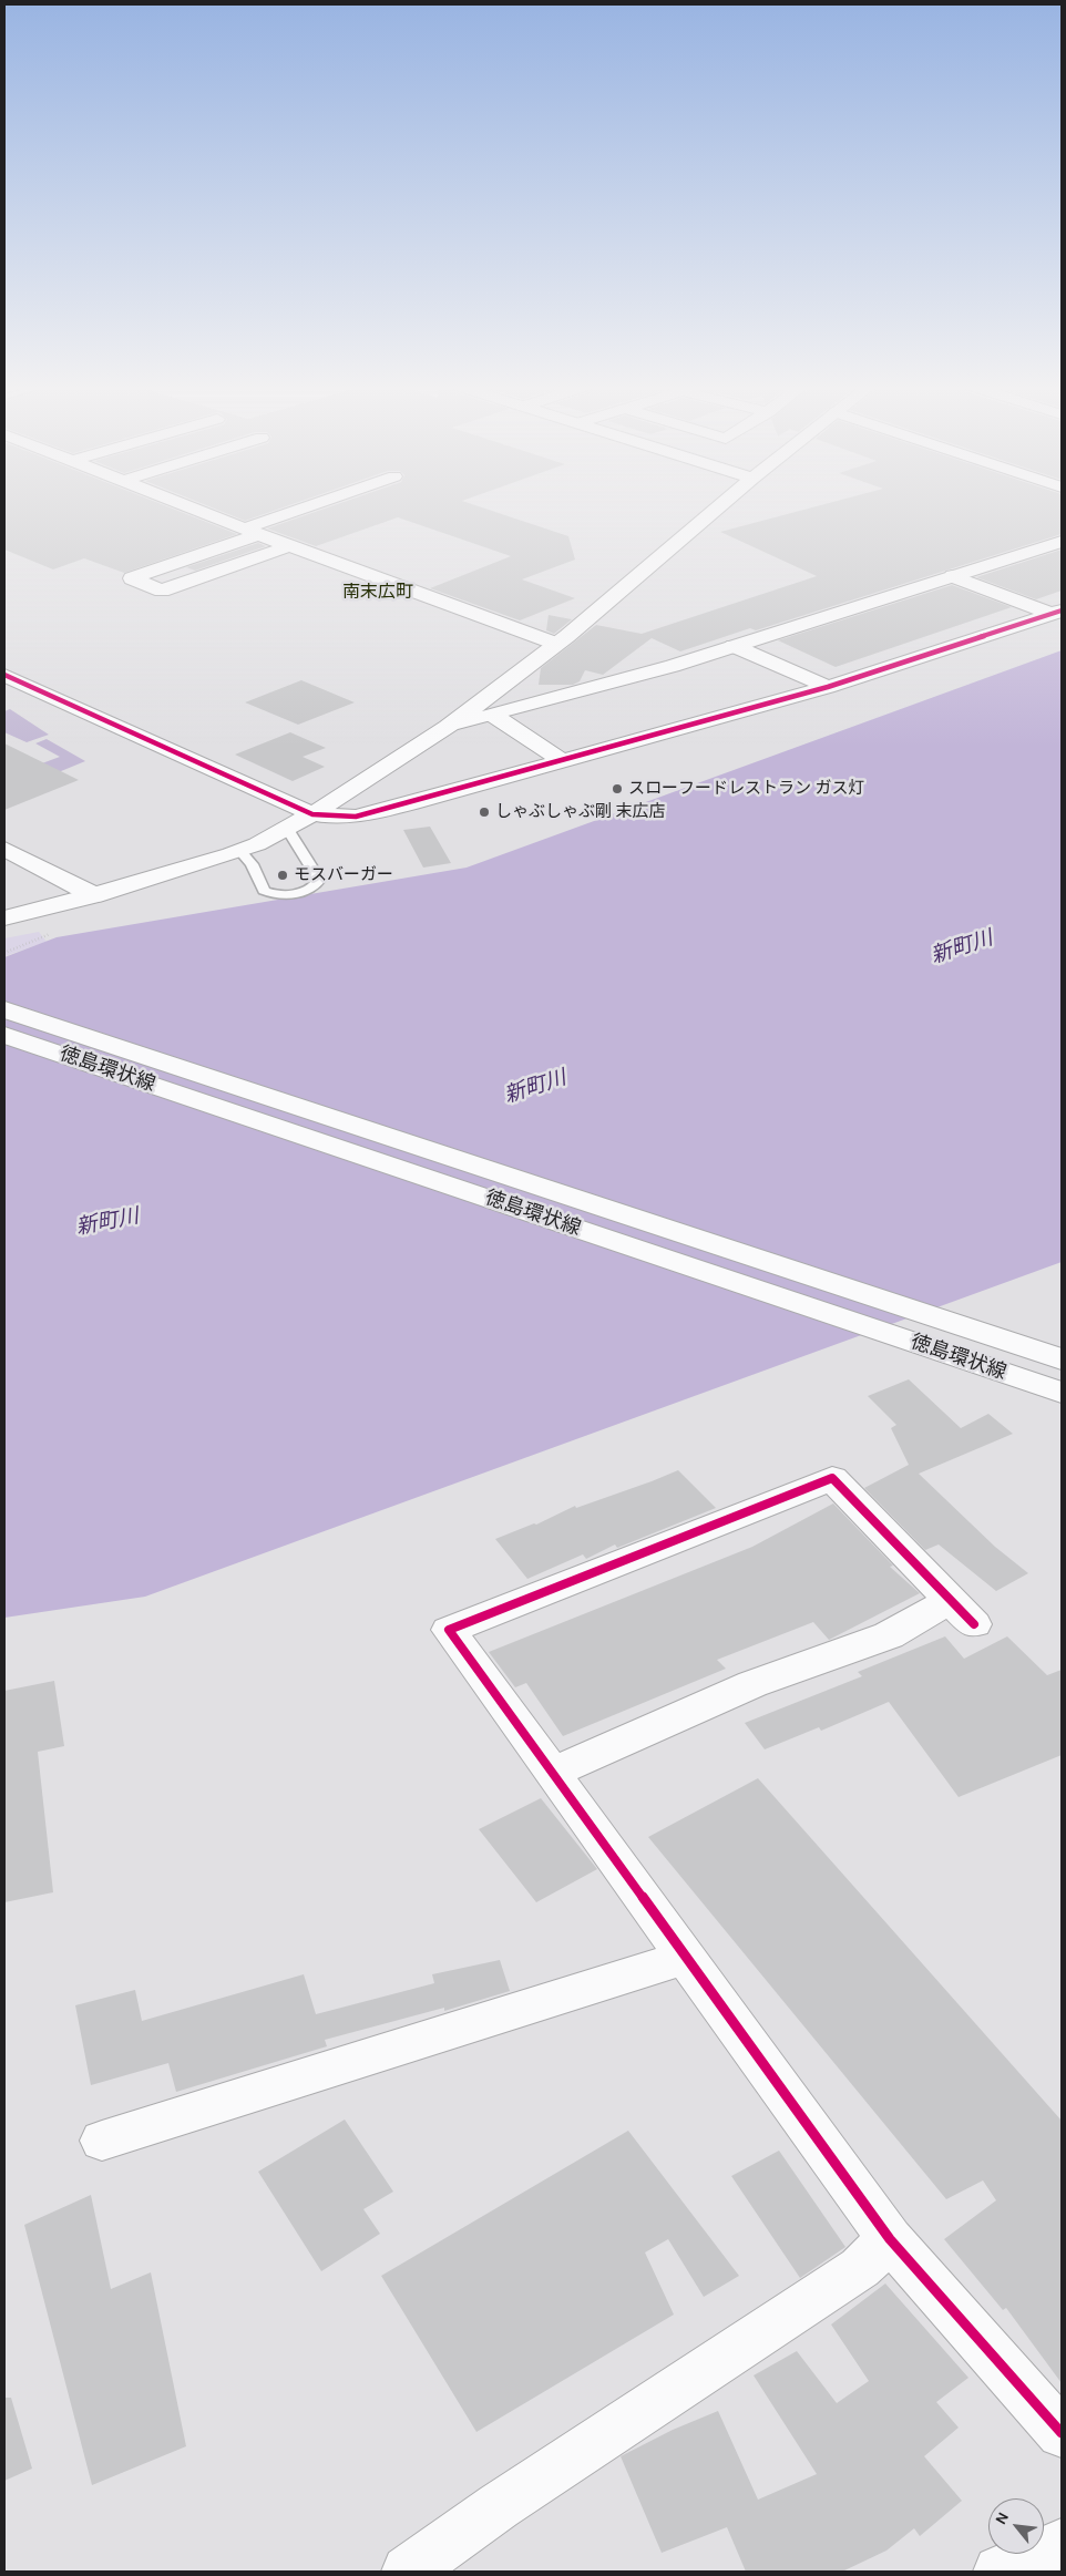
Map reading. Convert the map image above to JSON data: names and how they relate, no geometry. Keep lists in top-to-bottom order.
{
  "streets": {
    "street": ["徳島環状線"]
  },
  "districts": ["南末広町"],
  "water": ["新町川"],
  "places": ["スローフードレストラン ガス灯", "しゃぶしゃぶ剛 末広店", "モスバーガー"],
  "north": "top left"
}
